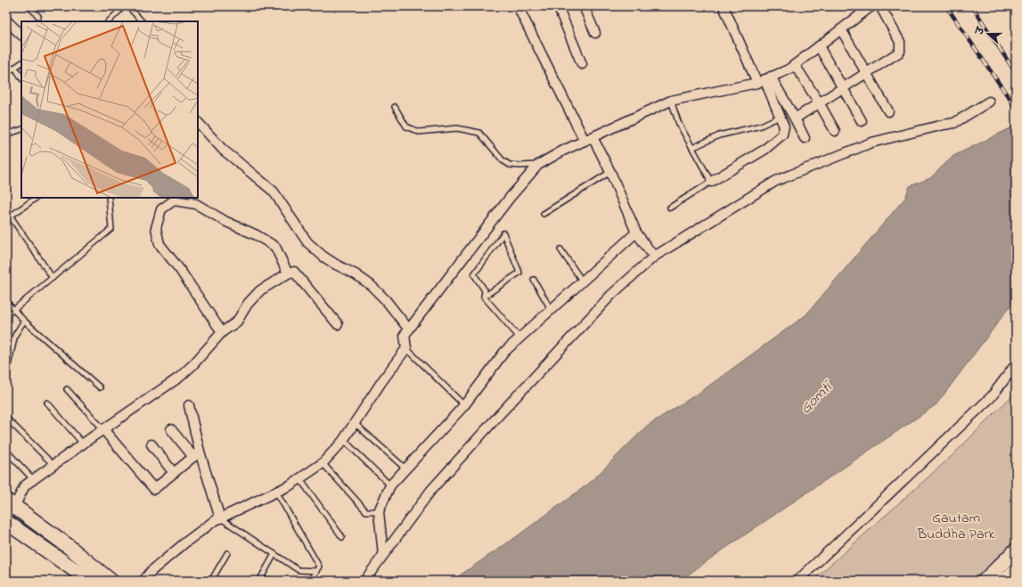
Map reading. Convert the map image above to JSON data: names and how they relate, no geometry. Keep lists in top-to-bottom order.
{
  "water": ["Gomtī"],
  "parks": ["Gautam Buddha Park"],
  "north": "left"
}
